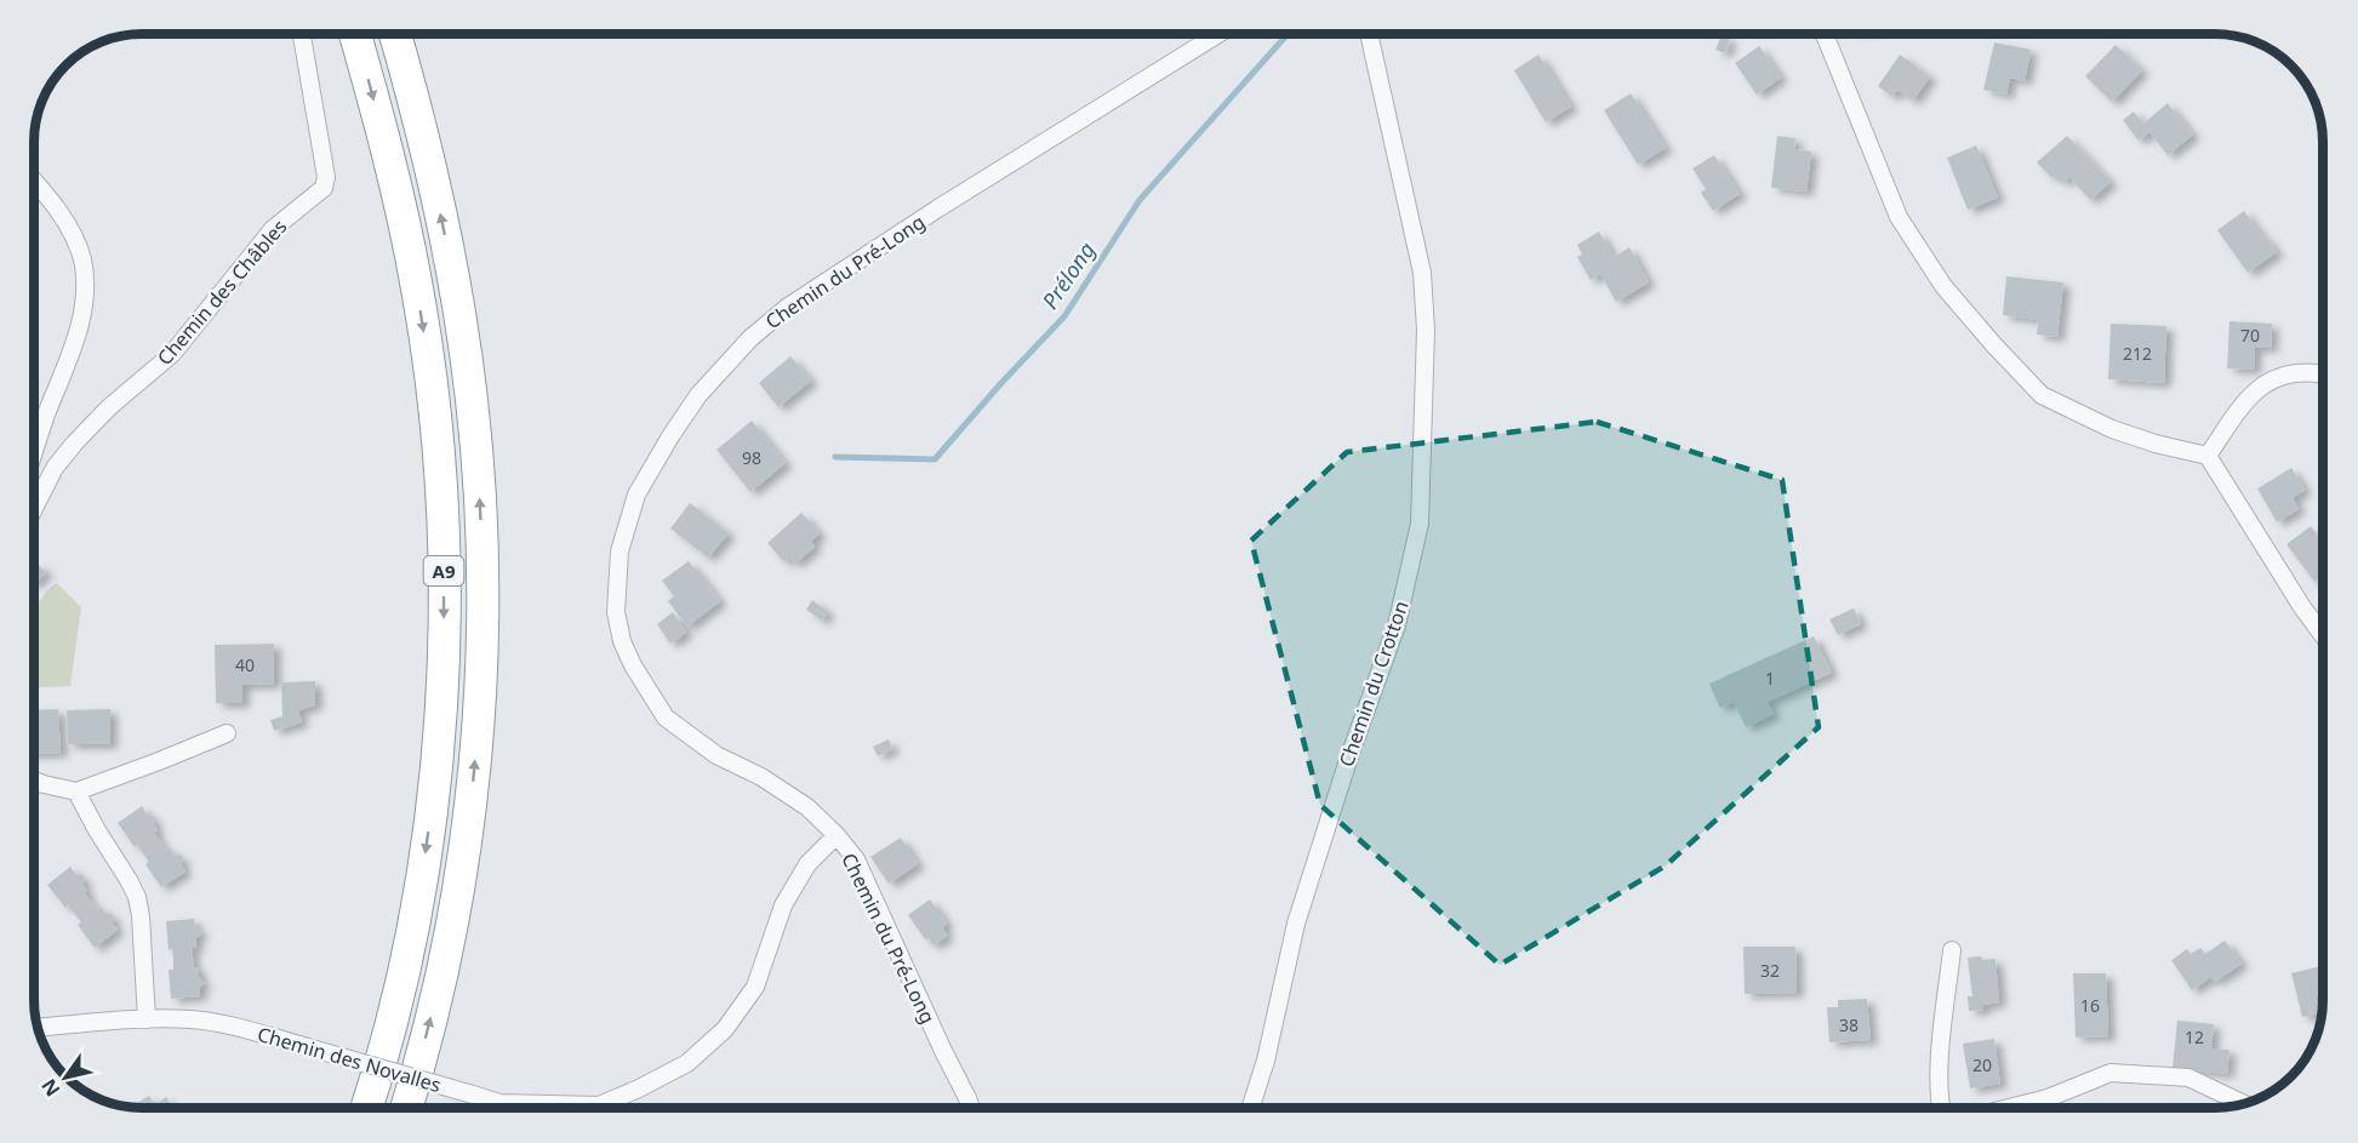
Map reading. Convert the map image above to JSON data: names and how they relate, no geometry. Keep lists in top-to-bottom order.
{
  "streets": {
    "highway": ["A9"],
    "street": [
      "Chemin du Pré-Long",
      "Chemin des Châbles",
      "Chemin du Crotton",
      "Chemin des Novalles"
    ]
  },
  "crossings": [
    ["Chemin du Pré-Long", "Chemin des Novalles"]
  ],
  "water": ["Prélong"],
  "house_numbers": [
    "70",
    "212",
    "98",
    "40",
    "1",
    "32",
    "16",
    "38",
    "12",
    "20"
  ],
  "north": "bottom left"
}
